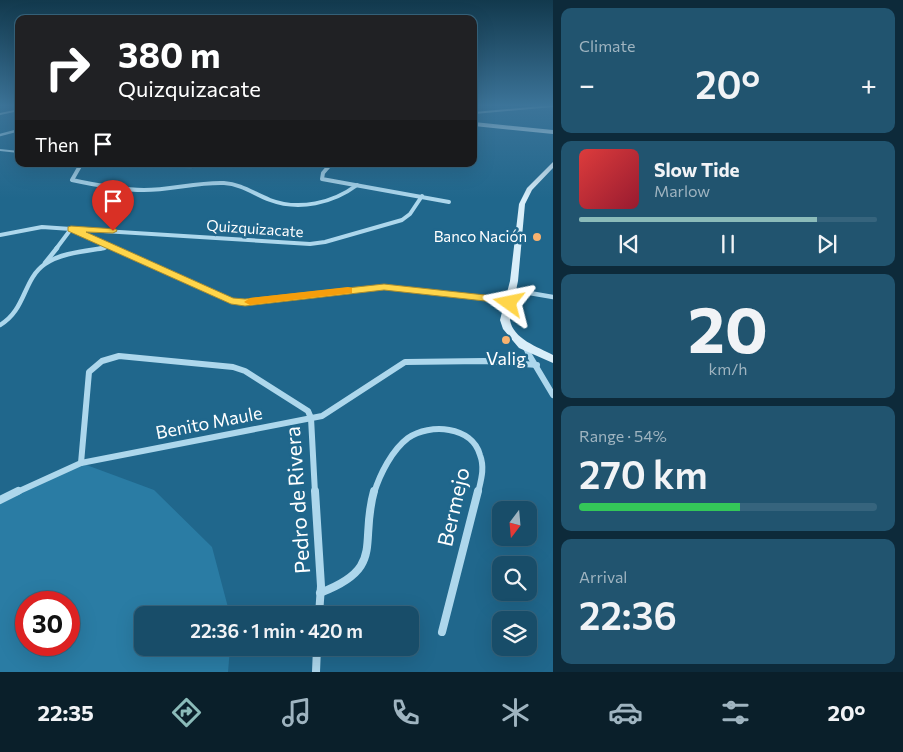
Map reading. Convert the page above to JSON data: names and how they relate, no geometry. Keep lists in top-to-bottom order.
{
  "streets": {
    "street": [
      "Quizquizacate",
      "Benito Maule",
      "Pedro de Rivera",
      "Bermejo"
    ]
  },
  "crossings": [
    ["Benito Maule", "Pedro de Rivera"],
    ["Pedro de Rivera", "Bermejo"]
  ],
  "places": ["Banco Nación", "Valig"],
  "north": "bottom",
  "page": {
    "tile": [
      "Climate",
      ["20", "km/h"],
      ["Range · 54%", "270 km"],
      ["Arrival", "22:36"]
    ],
    "turn": ["380 m", "Quizquizacate"],
    "heat": ["−", "20°", "+"],
    "then": "Then",
    "song": ["Slow Tide", "Marlow"],
    "limit": "30",
    "trip": "22:36 · 1 min · 420 m",
    "tabs": ["22:35", "20°"]
  }
}
